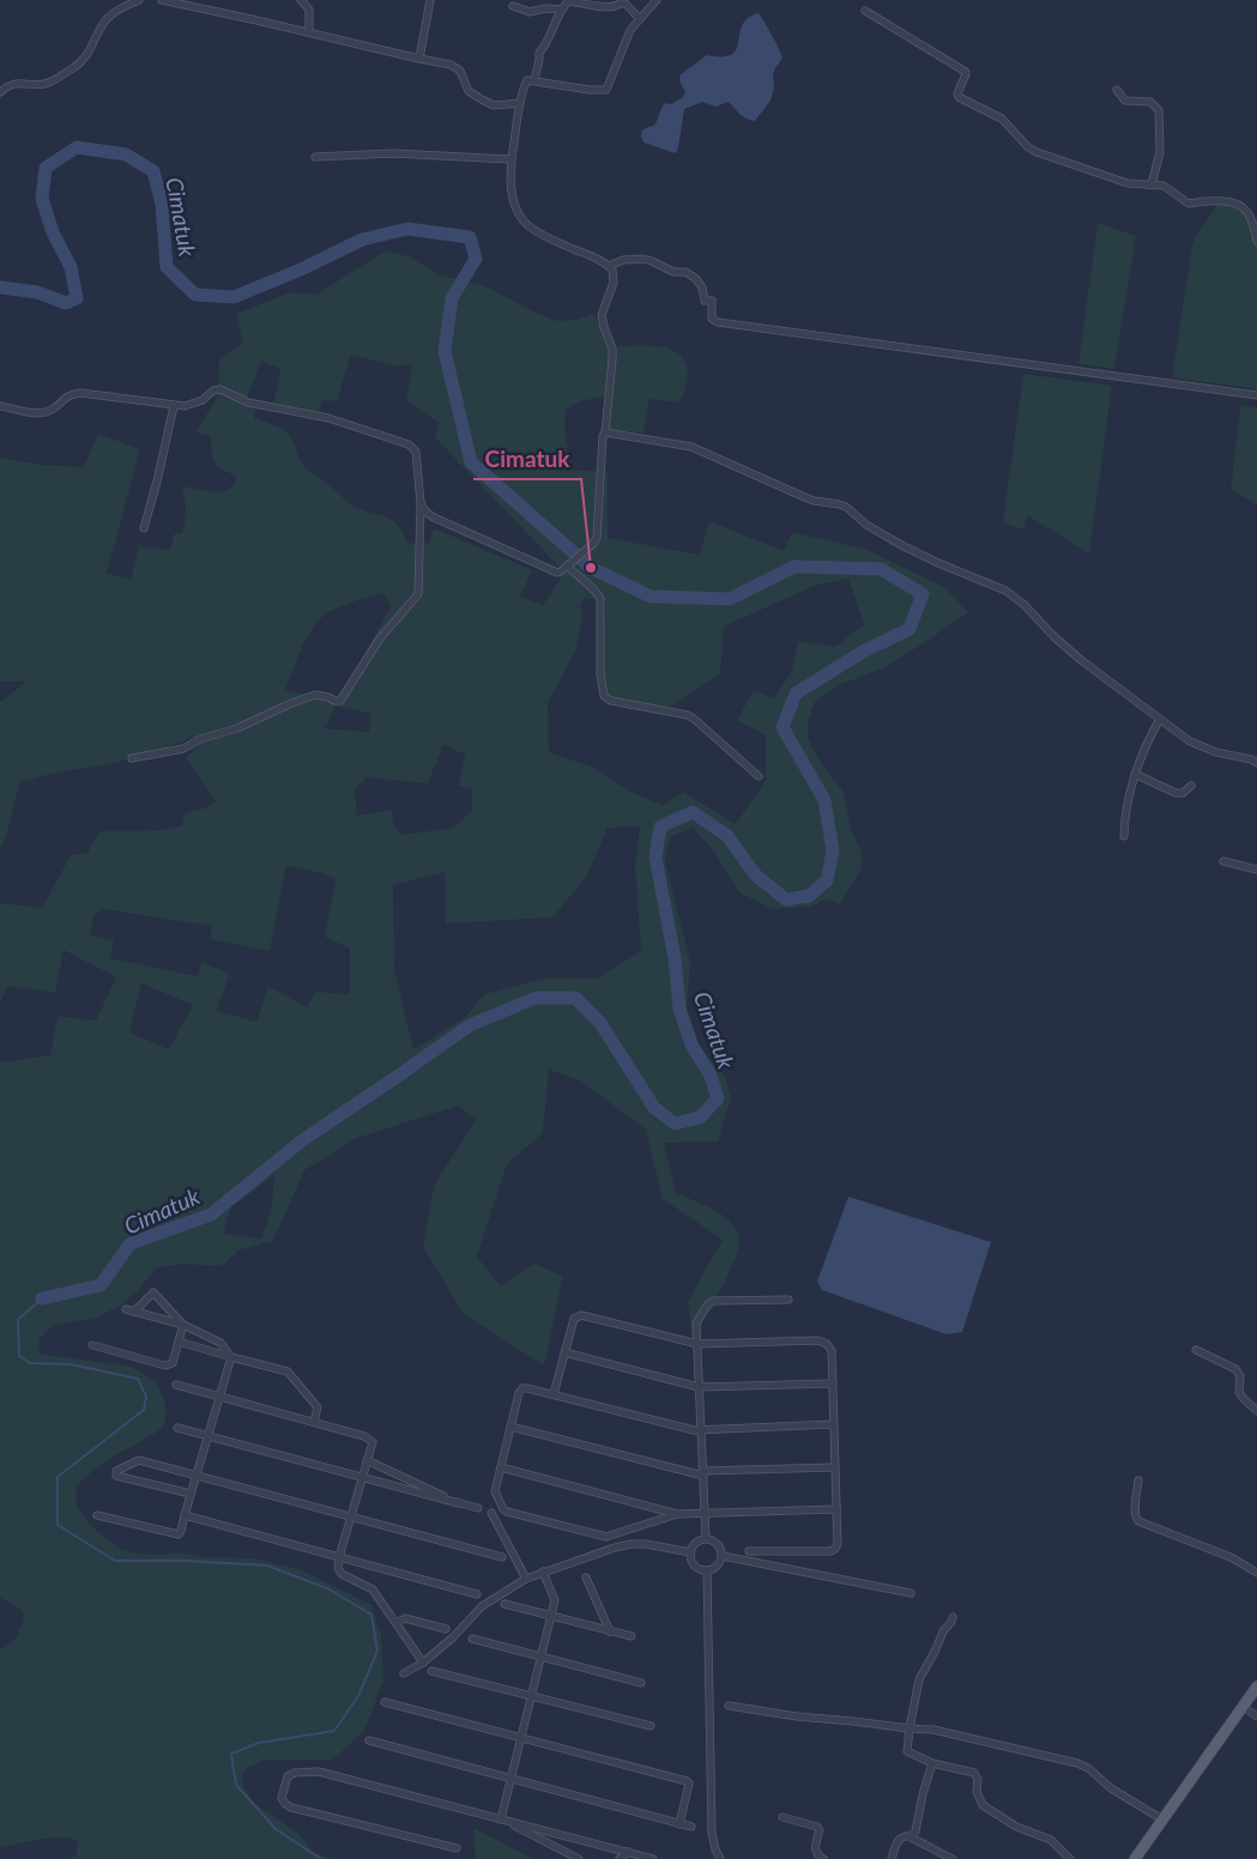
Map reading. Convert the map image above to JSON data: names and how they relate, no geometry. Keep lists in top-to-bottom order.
{
  "water": ["Cimatuk"],
  "places": ["Cimatuk"]
}
